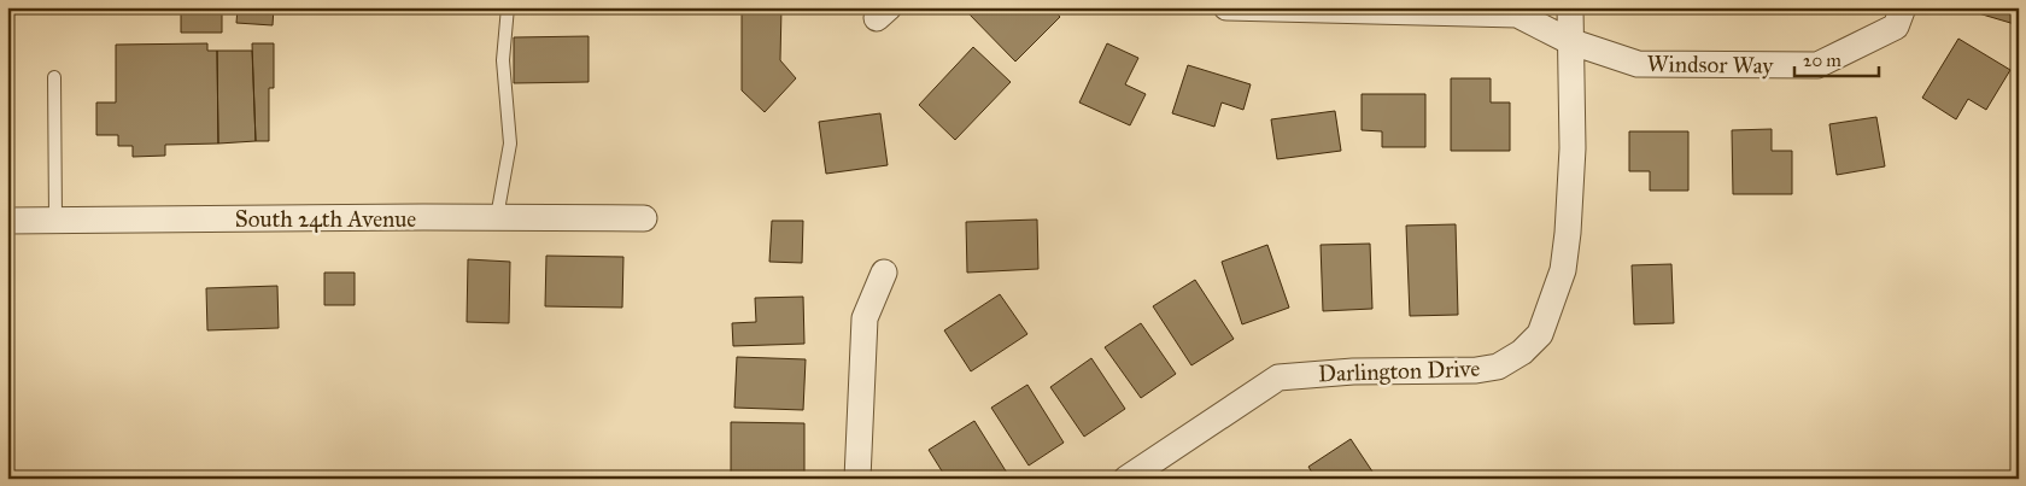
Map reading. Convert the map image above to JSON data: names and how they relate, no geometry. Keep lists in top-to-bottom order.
{
  "streets": {
    "street": ["Windsor Way", "South 24th Avenue", "Darlington Drive"]
  },
  "crossings": [
    ["Windsor Way", "Darlington Drive"]
  ],
  "scale_bar": "20 m"
}
